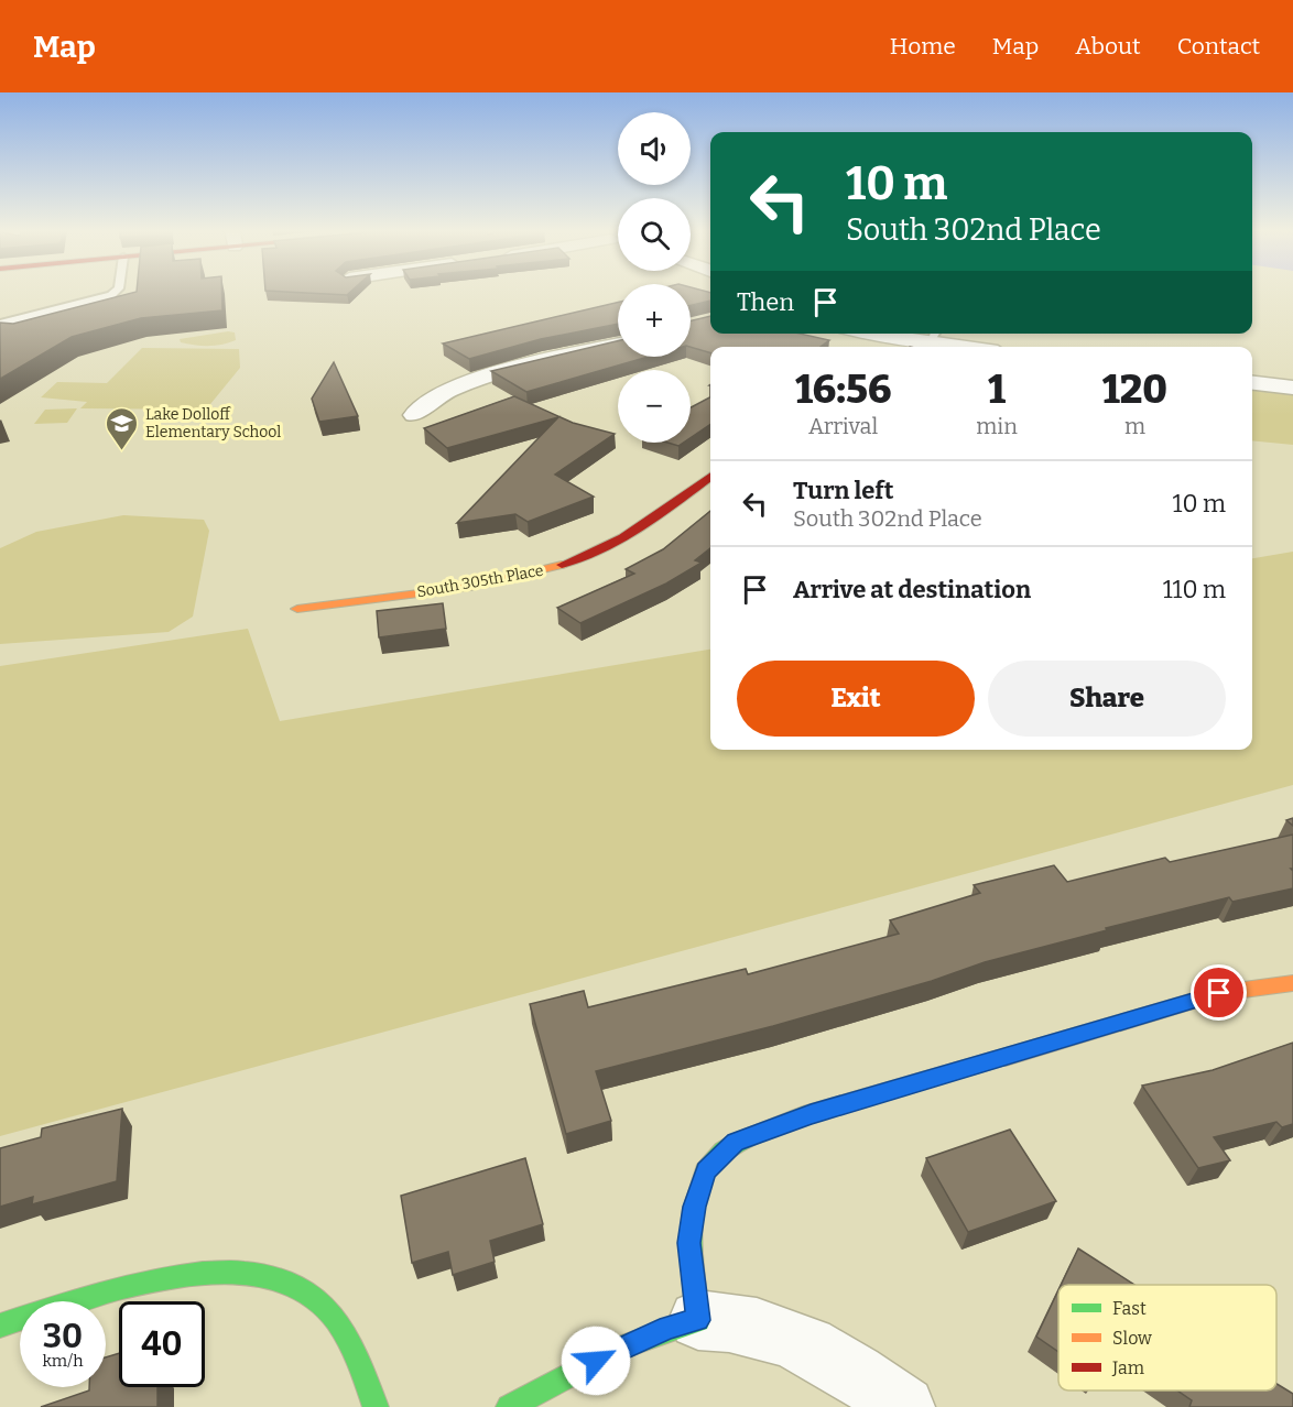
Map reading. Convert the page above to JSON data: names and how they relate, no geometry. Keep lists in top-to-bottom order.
{
  "streets": {
    "street": ["South 305th Place"]
  },
  "places": {
    "school or university": ["Lake Dolloff Elementary School"]
  },
  "legend": ["Fast", "Slow", "Jam"],
  "page": {
    "header": "Map",
    "nav": [
      "Home",
      "Map",
      "About",
      "Contact"
    ],
    "map_buttons": ["+", "−"],
    "turn": ["10 m", "South 302nd Place"],
    "then": "Then",
    "eta": [
      "16:56",
      "Arrival",
      "1",
      "min",
      "120",
      "m"
    ],
    "list": [
      {
        "name": "Turn left",
        "note": "South 302nd Place",
        "value": "10 m"
      },
      {
        "name": "Arrive at destination",
        "value": "110 m"
      }
    ],
    "buttons": ["Exit", "Share"],
    "speed": "30 km/h",
    "limit": "40"
  }
}
